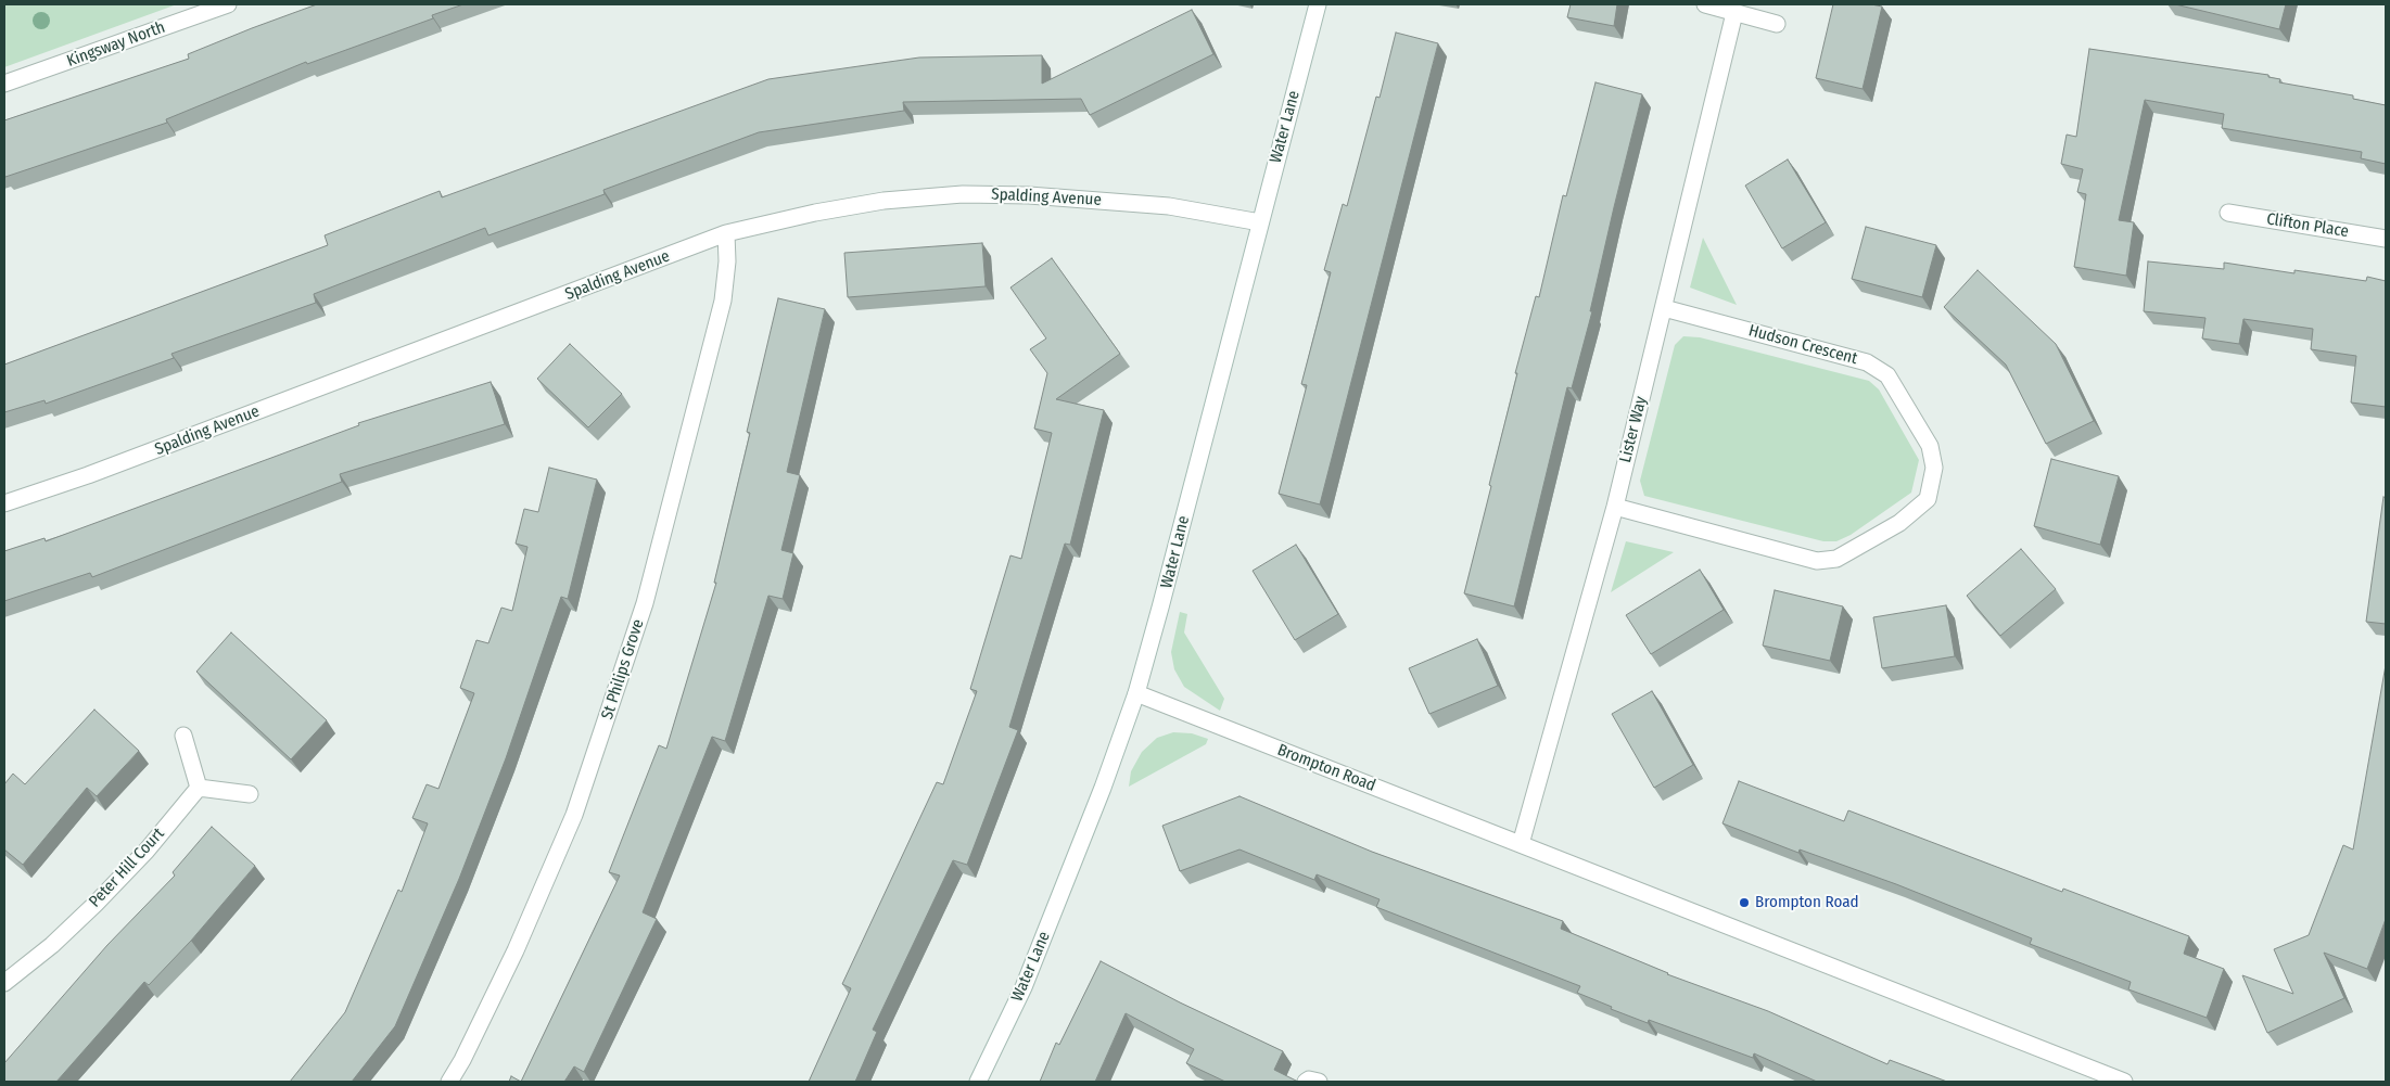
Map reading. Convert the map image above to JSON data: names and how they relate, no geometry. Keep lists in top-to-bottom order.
{
  "streets": {
    "street": [
      "Kingsway North",
      "Water Lane",
      "Spalding Avenue",
      "Clifton Place",
      "Hudson Crescent",
      "Lister Way",
      "St Philips Grove",
      "Brompton Road",
      "Peter Hill Court"
    ]
  },
  "crossings": [
    ["Water Lane", "Spalding Avenue"],
    ["Water Lane", "Brompton Road"],
    ["Spalding Avenue", "St Philips Grove"],
    ["Hudson Crescent", "Lister Way"],
    ["Lister Way", "Brompton Road"]
  ],
  "places": ["Brompton Road"]
}
